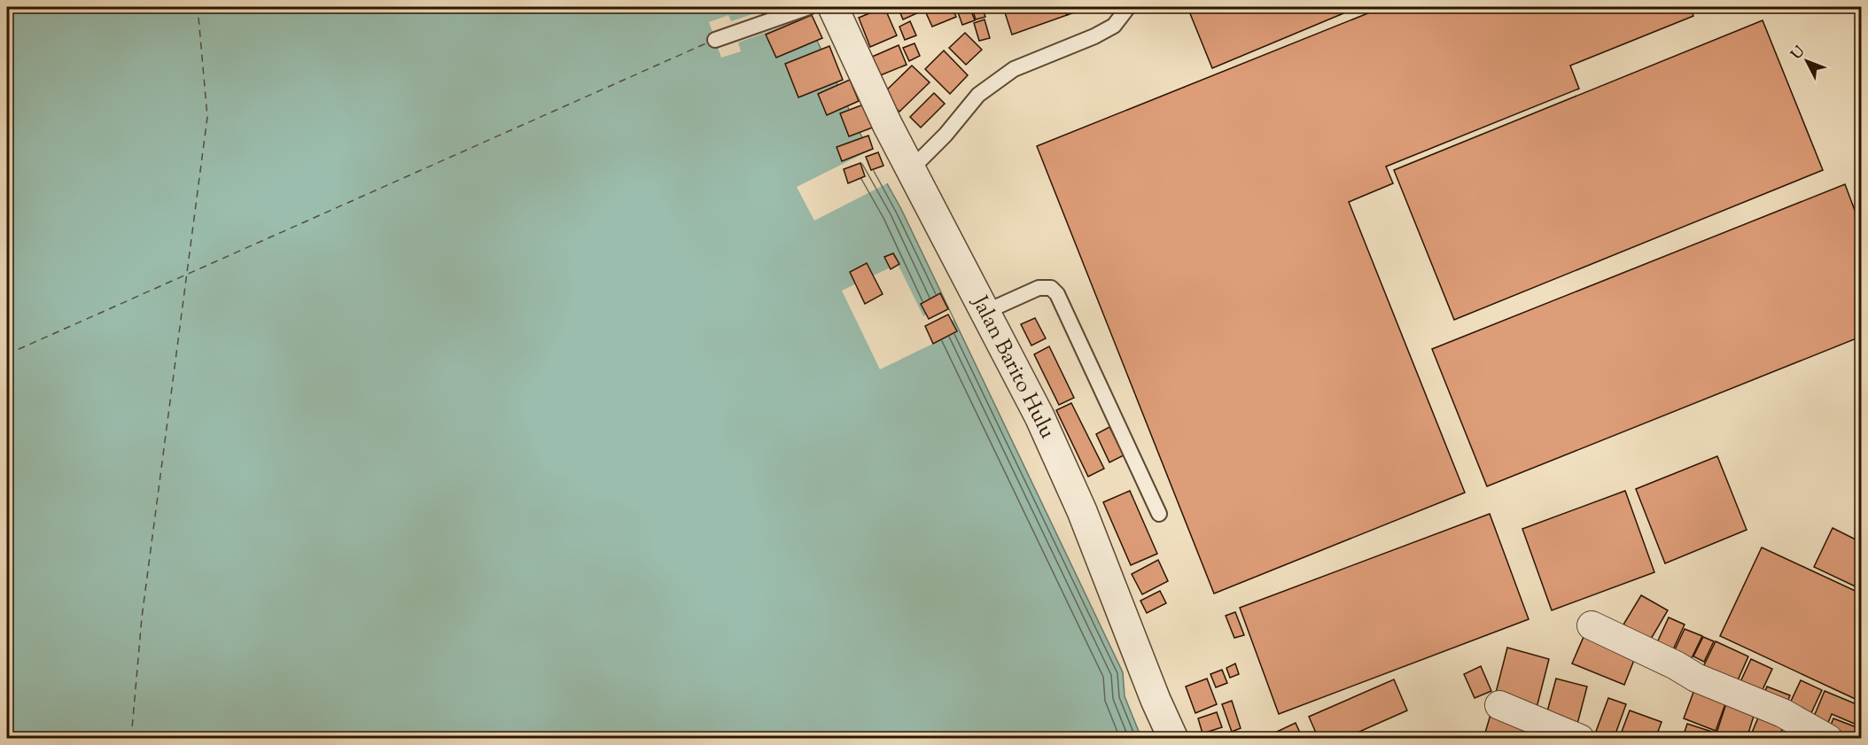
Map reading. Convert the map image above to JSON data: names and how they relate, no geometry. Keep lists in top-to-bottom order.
{
  "streets": {
    "street": ["Jalan Barito Hulu"]
  },
  "north": "top left"
}
